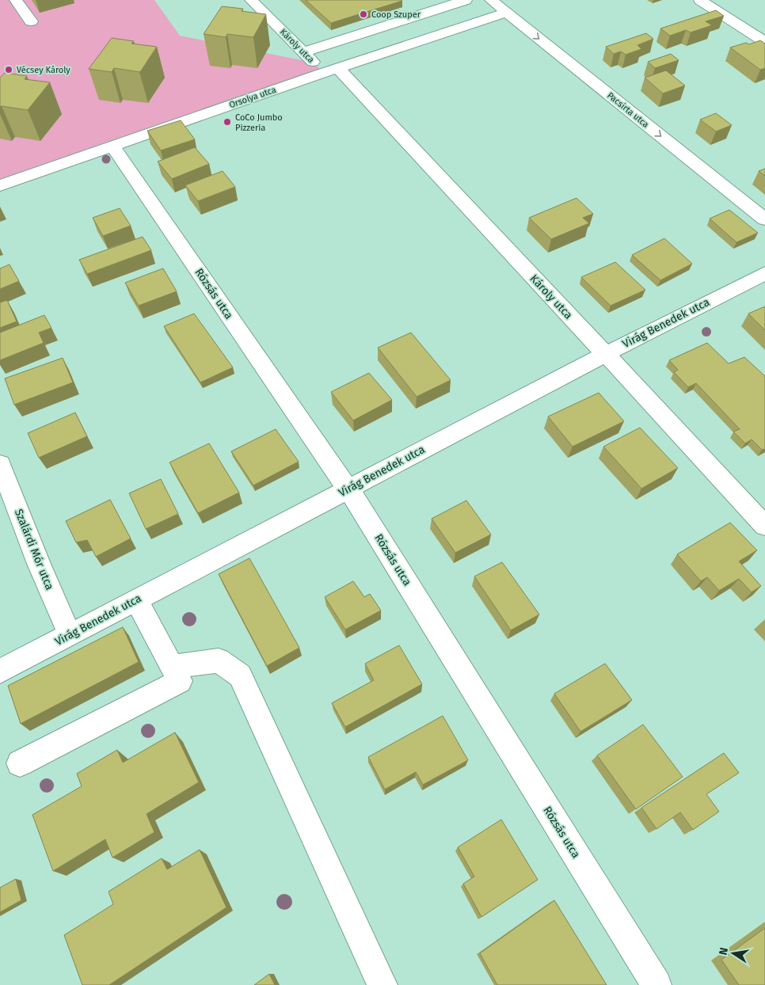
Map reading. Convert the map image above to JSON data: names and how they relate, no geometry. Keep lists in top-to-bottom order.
{
  "streets": {
    "street": [
      "Károly utca",
      "Orsolya utca",
      "Pacsirta utca",
      "Rózsás utca",
      "Virág Benedek utca",
      "Szalárdi Mór utca"
    ]
  },
  "crossings": [
    ["Károly utca", "Orsolya utca"],
    ["Károly utca", "Virág Benedek utca"],
    ["Orsolya utca", "Pacsirta utca"],
    ["Orsolya utca", "Rózsás utca"],
    ["Rózsás utca", "Virág Benedek utca"],
    ["Virág Benedek utca", "Szalárdi Mór utca"]
  ],
  "one_way": ["Pacsirta utca"],
  "places": ["Coop Szuper", "Vécsey Károly", "CoCo Jumbo Pizzeria"],
  "north": "left"
}
